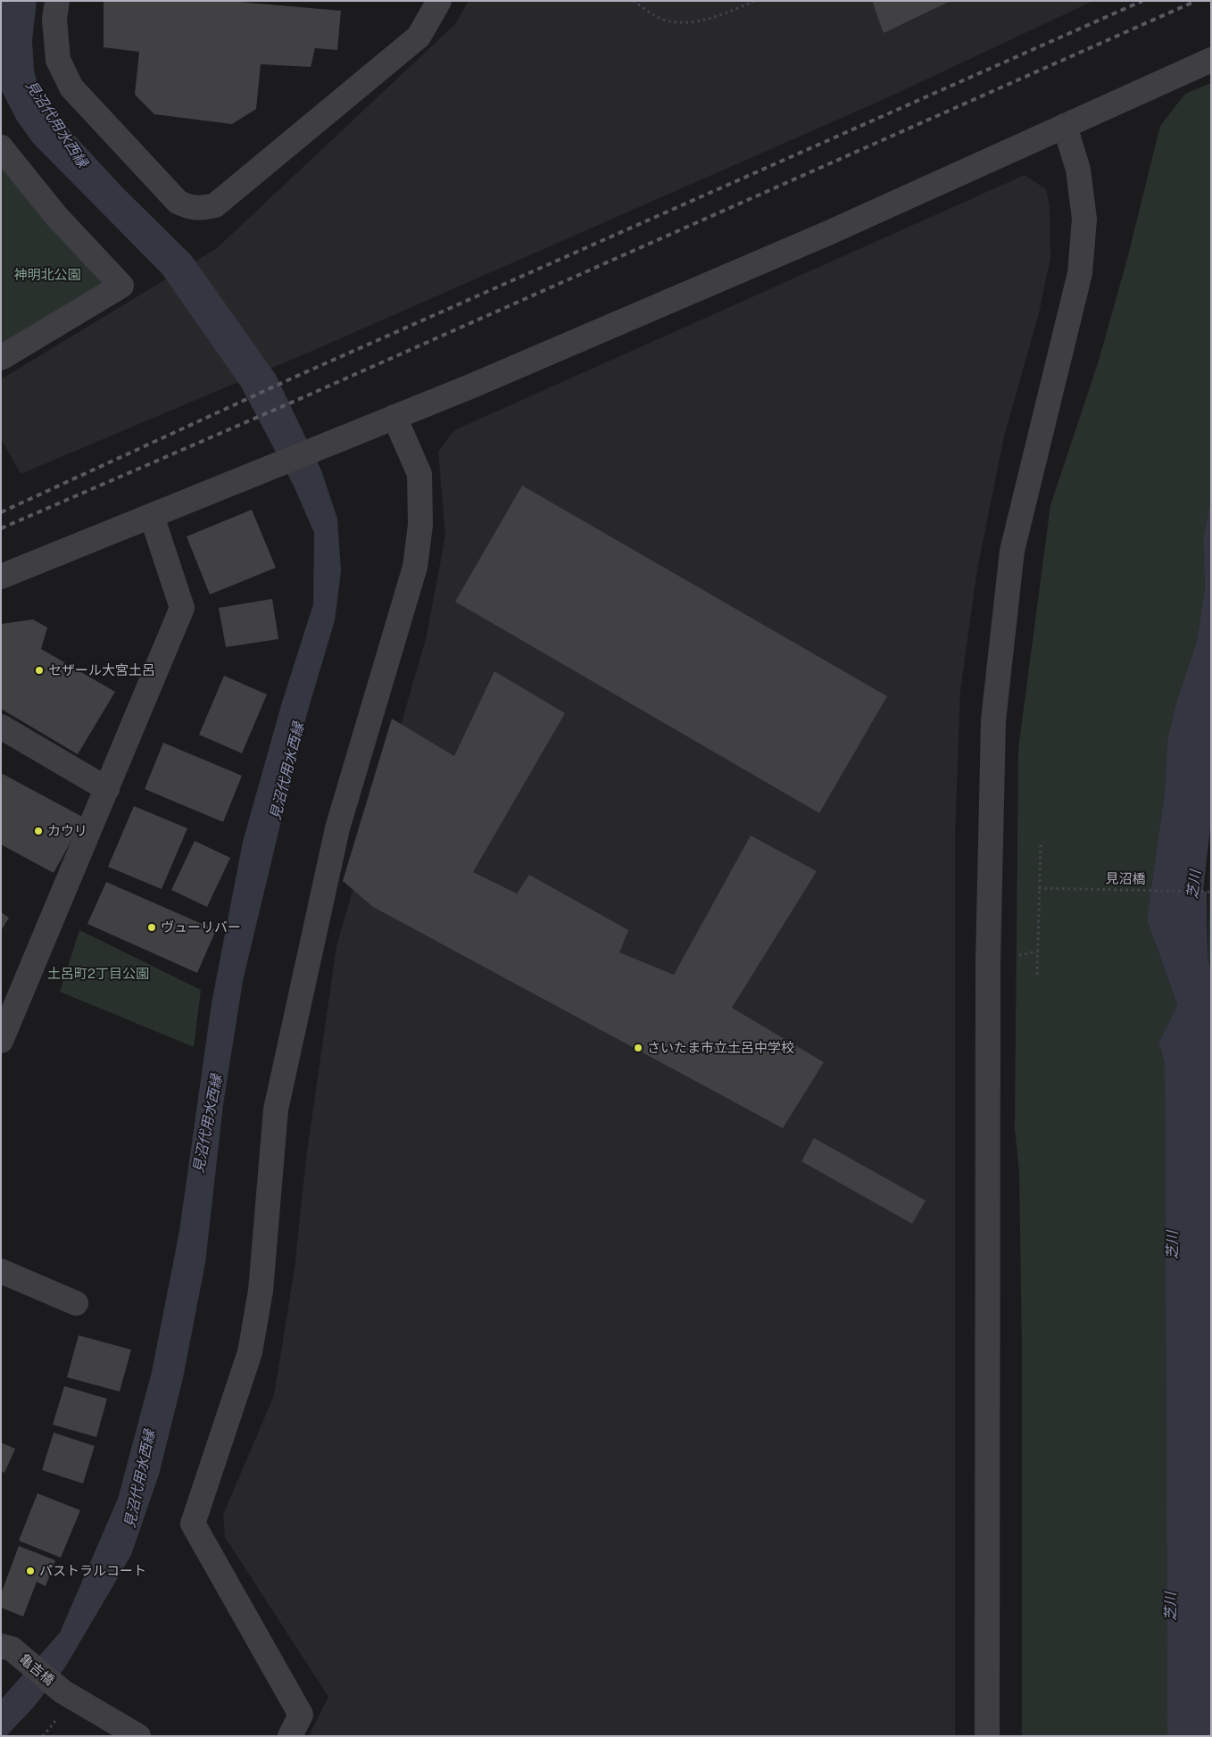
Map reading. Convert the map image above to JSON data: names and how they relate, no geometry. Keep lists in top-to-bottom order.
{
  "streets": {
    "street": ["亀吉橋"],
    "path": ["見沼橋"]
  },
  "water": ["見沼代用水西縁", "芝川"],
  "parks": ["神明北公園", "土呂町2丁目公園"],
  "places": [
    "セザール大宮土呂",
    "カウリ",
    "ヴューリバー",
    "さいたま市立土呂中学校",
    "パストラルコート"
  ]
}
